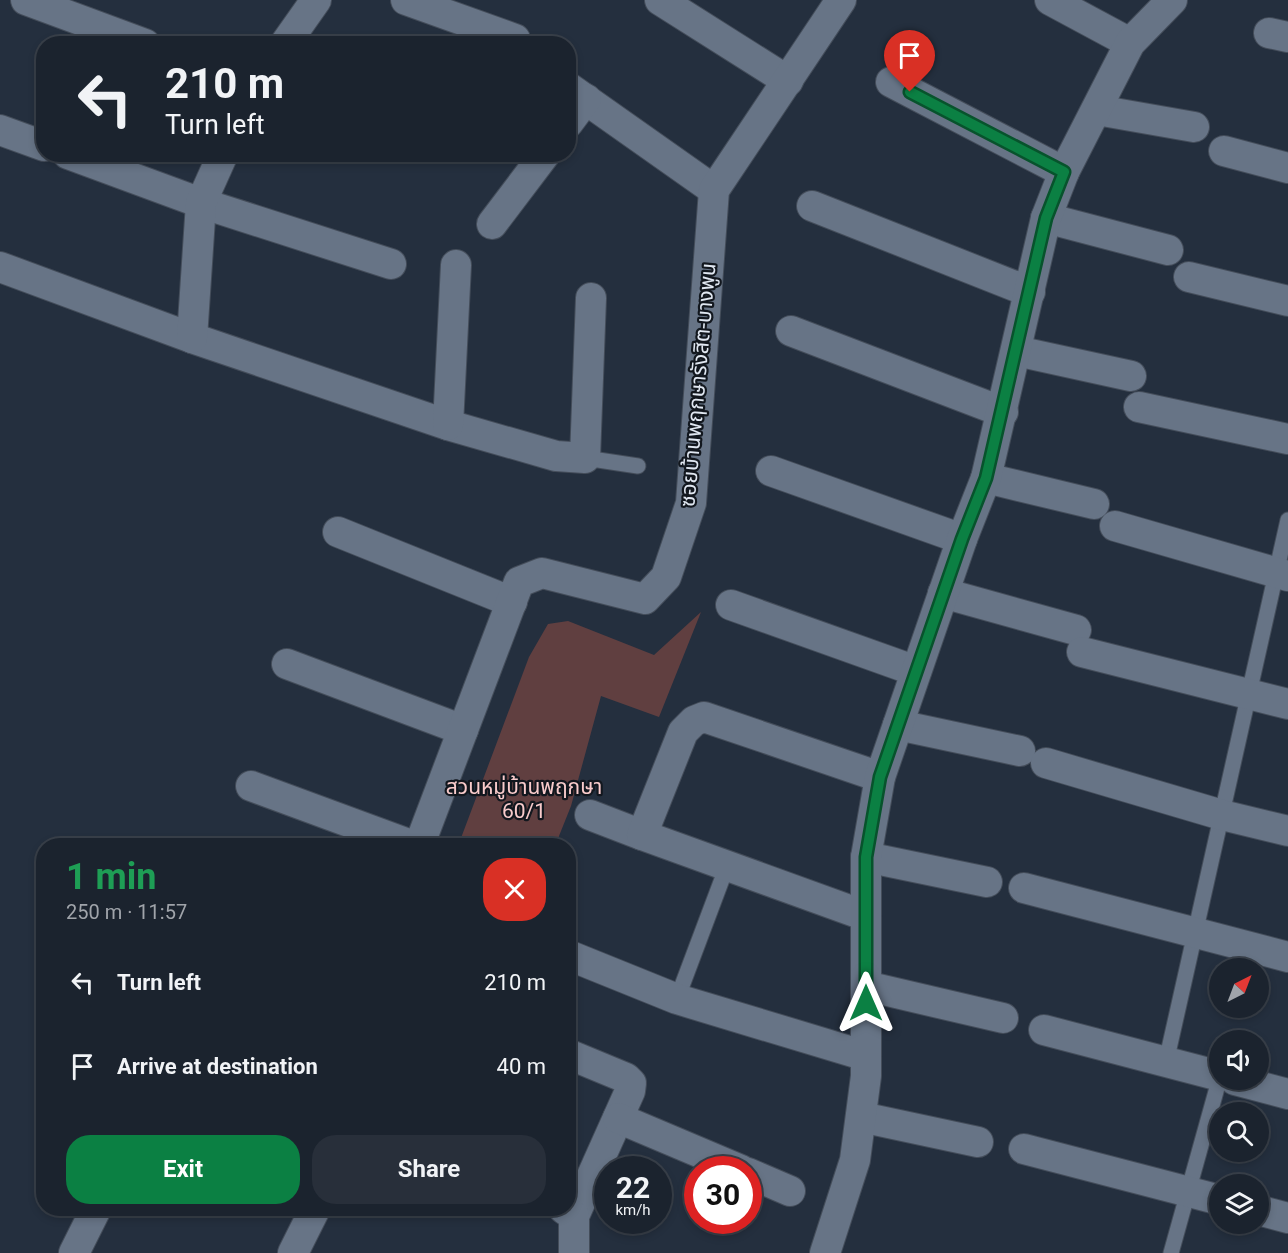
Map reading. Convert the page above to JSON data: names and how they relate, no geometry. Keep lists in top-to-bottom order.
{
  "streets": {
    "street": ["ซอยบ้านพฤกษารังสิต-บางพูน"]
  },
  "parks": ["สวนหมู่บ้านพฤกษา 60/1"],
  "north": "top right",
  "page": {
    "turn": ["210 m", "Turn left"],
    "heading": ["1 min", "250 m · 11:57"],
    "list": [
      {
        "name": "Turn left",
        "value": "210 m"
      },
      {
        "name": "Arrive at destination",
        "value": "40 m"
      }
    ],
    "buttons": ["Exit", "Share"],
    "speed": "22 km/h",
    "limit": "30"
  }
}
